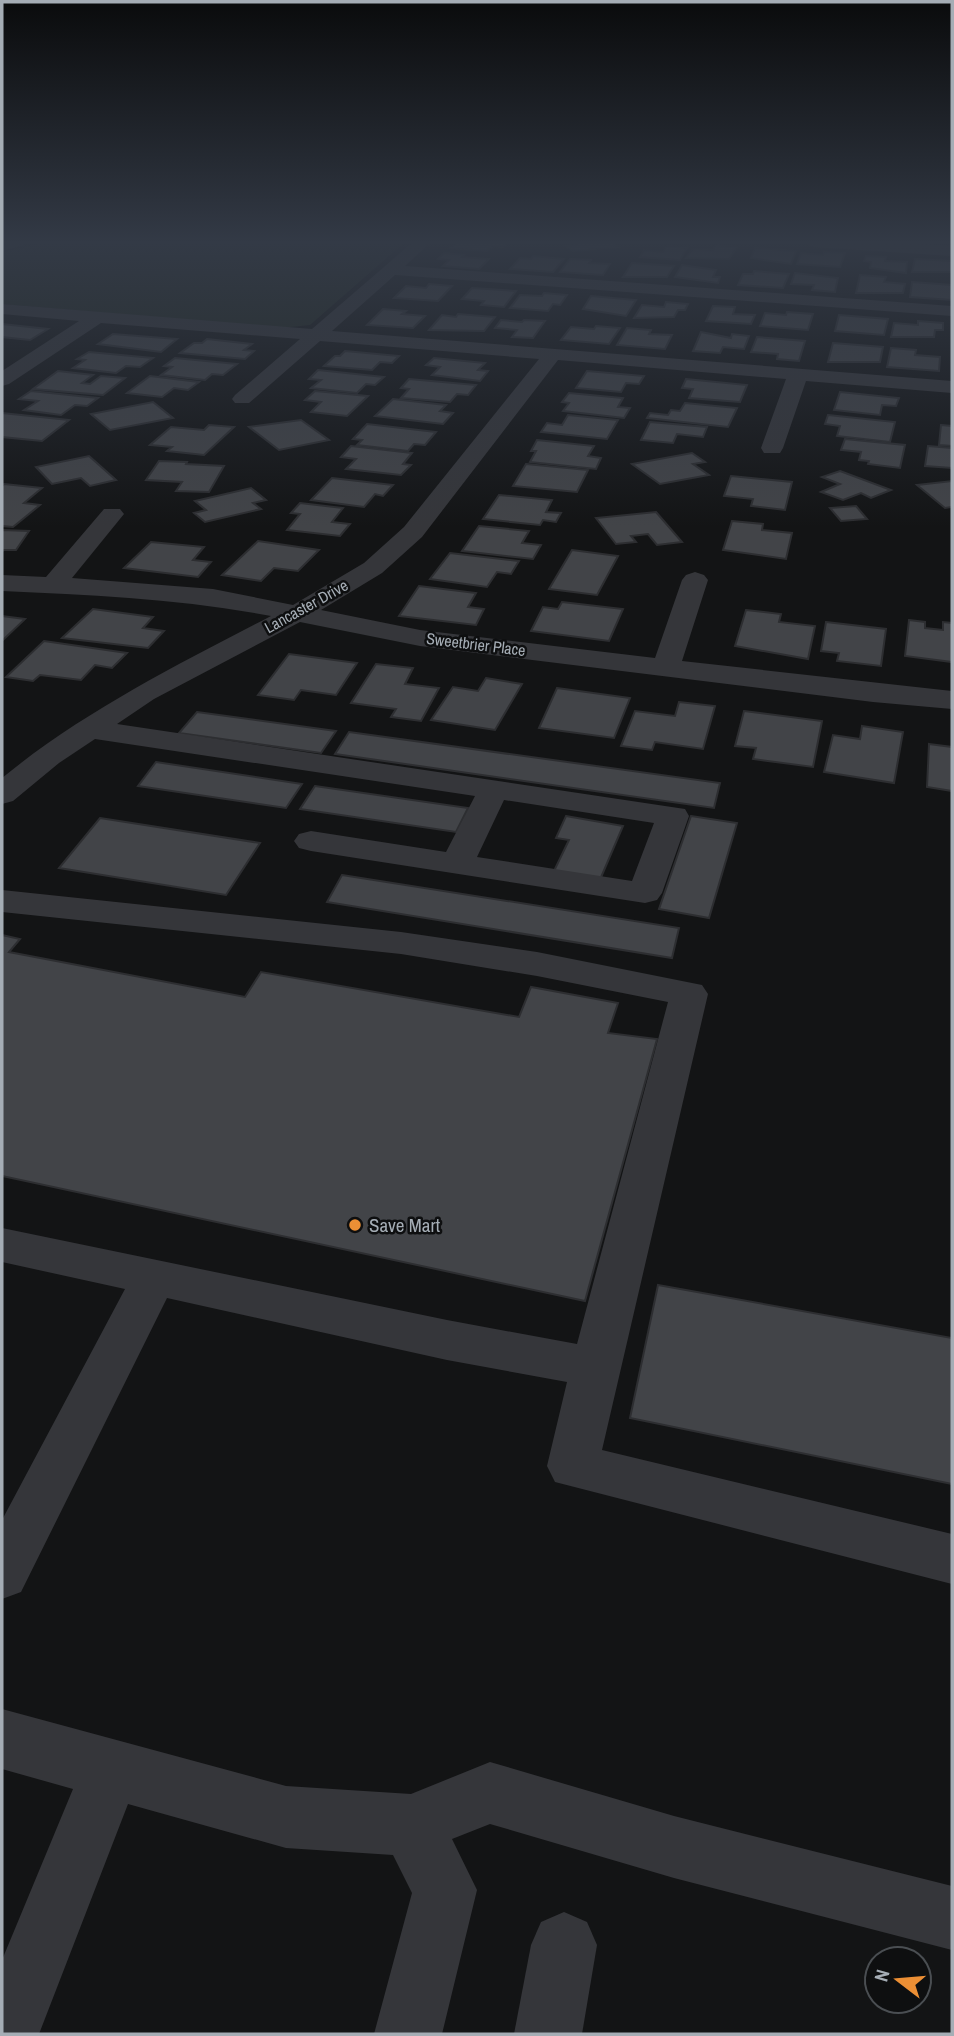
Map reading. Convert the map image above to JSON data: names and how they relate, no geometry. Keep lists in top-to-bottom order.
{
  "streets": {
    "street": ["Lancaster Drive", "Sweetbrier Place"]
  },
  "crossings": [
    ["Lancaster Drive", "Sweetbrier Place"]
  ],
  "places": ["Save Mart"],
  "north": "left"
}
